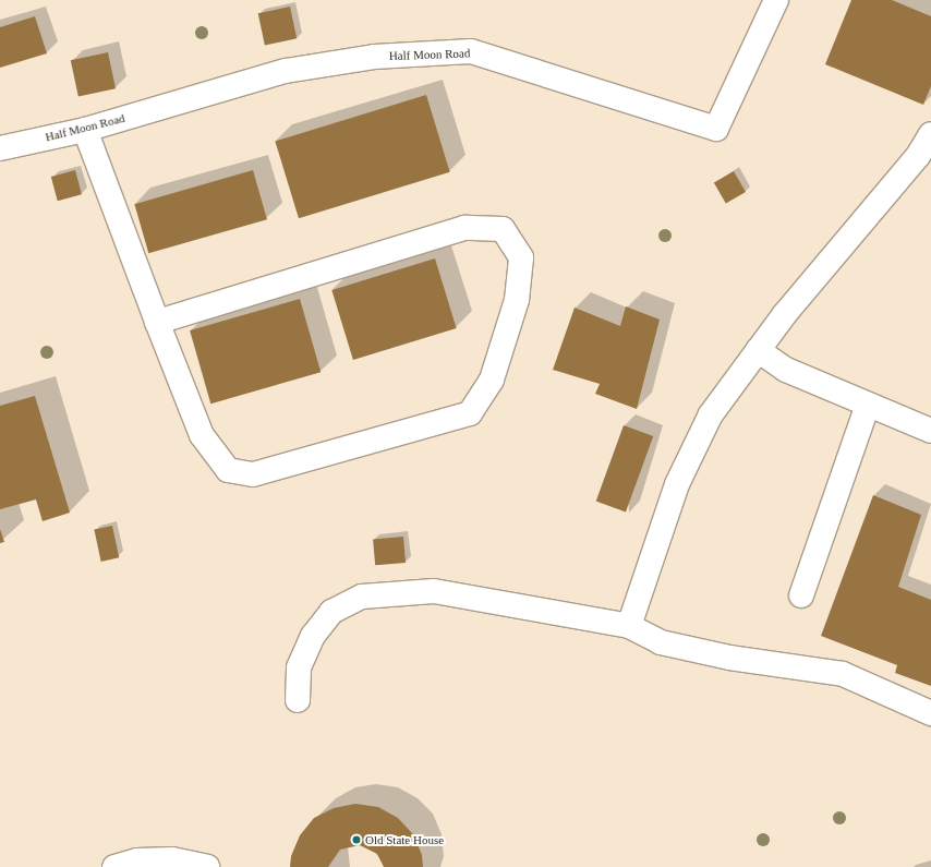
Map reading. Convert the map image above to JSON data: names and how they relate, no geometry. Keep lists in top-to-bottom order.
{
  "streets": {
    "street": ["Half Moon Road"]
  },
  "places": ["Old State House"]
}
